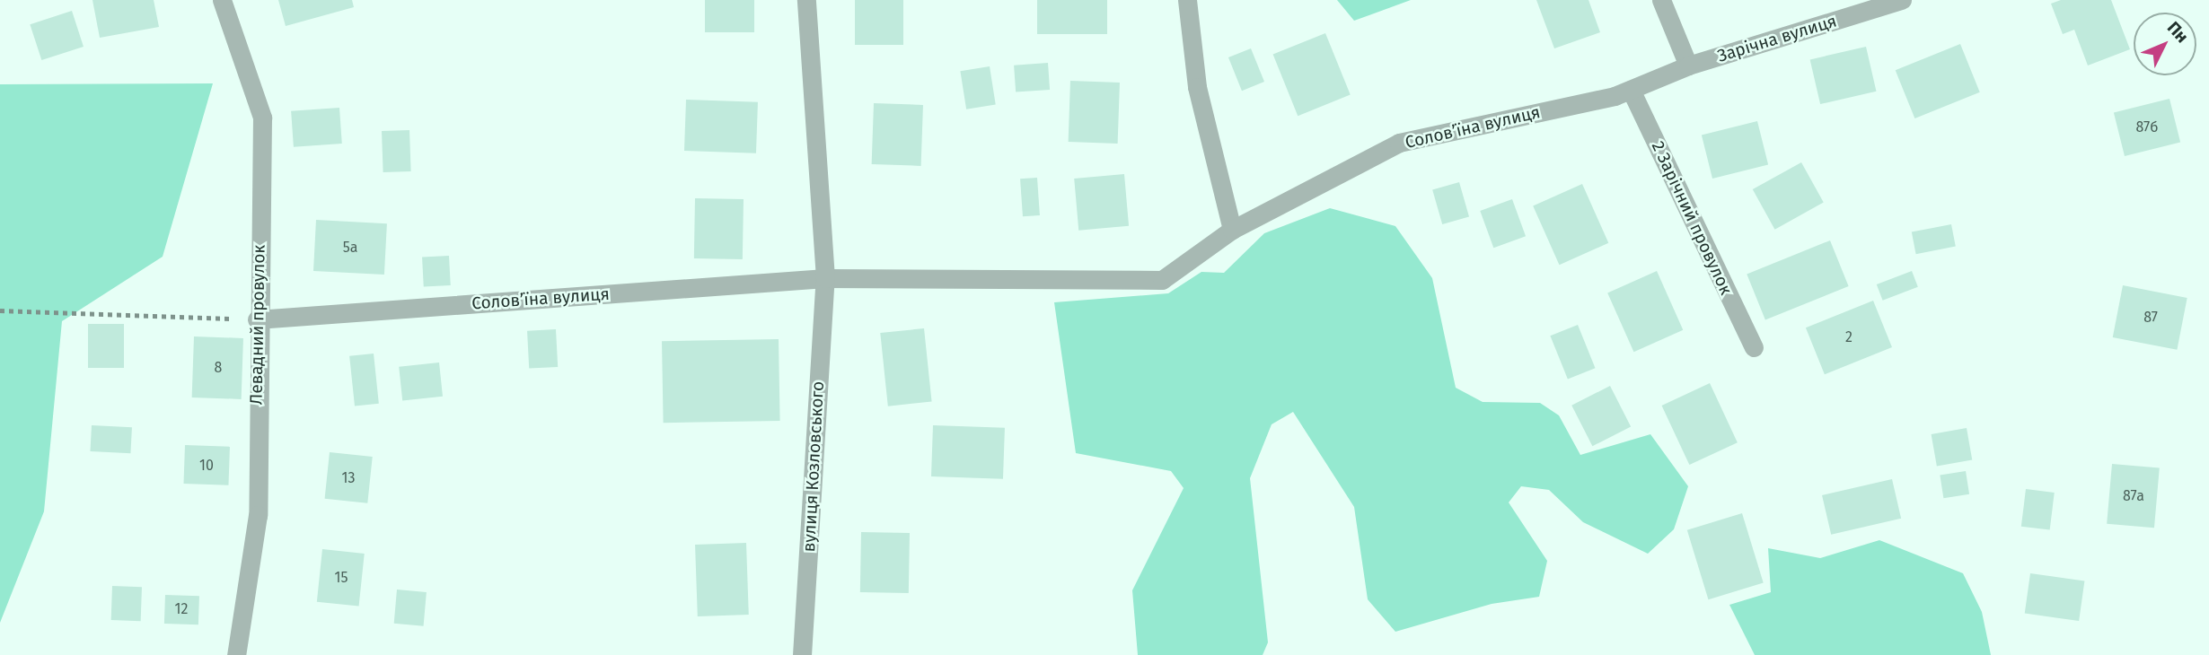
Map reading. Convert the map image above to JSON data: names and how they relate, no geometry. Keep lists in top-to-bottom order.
{
  "streets": {
    "street": [
      "Зарічна вулиця",
      "Соловʼїна вулиця",
      "2 Зарічний провулок",
      "Левадний провулок",
      "вулиця Козловського"
    ]
  },
  "crossings": [
    ["Зарічна вулиця", "Соловʼїна вулиця"],
    ["Соловʼїна вулиця", "2 Зарічний провулок"],
    ["Соловʼїна вулиця", "Левадний провулок"],
    ["Соловʼїна вулиця", "вулиця Козловського"]
  ],
  "house_numbers": [
    "87б",
    "5а",
    "87",
    "2",
    "8",
    "10",
    "13",
    "87а",
    "15",
    "12"
  ],
  "north": "top right"
}
